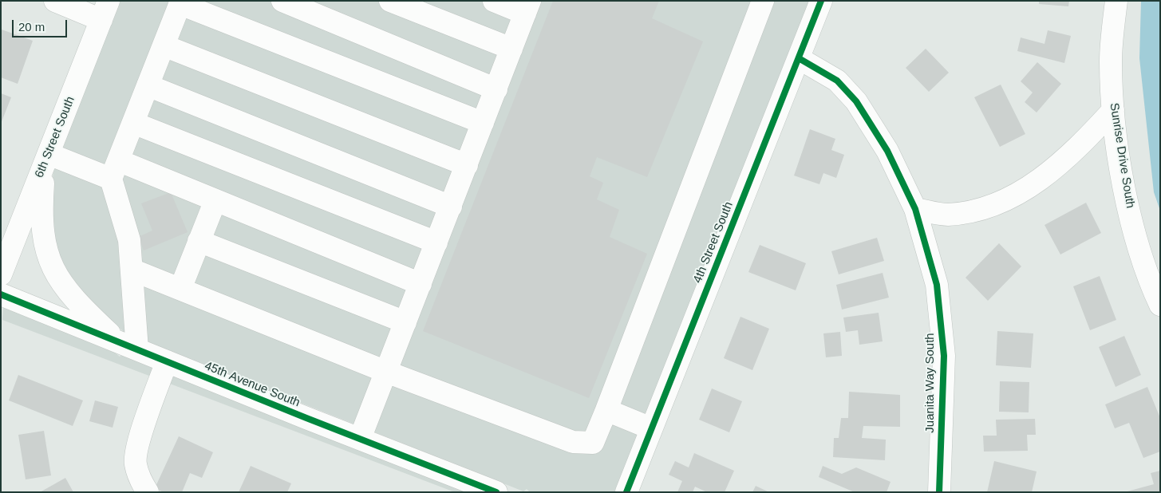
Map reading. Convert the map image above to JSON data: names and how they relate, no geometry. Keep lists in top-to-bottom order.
{
  "streets": {
    "street": [
      "6th Street South",
      "Sunrise Drive South",
      "4th Street South",
      "Juanita Way South",
      "45th Avenue South"
    ]
  },
  "crossings": [
    ["4th Street South", "Juanita Way South"]
  ],
  "scale_bar": "20 m"
}
